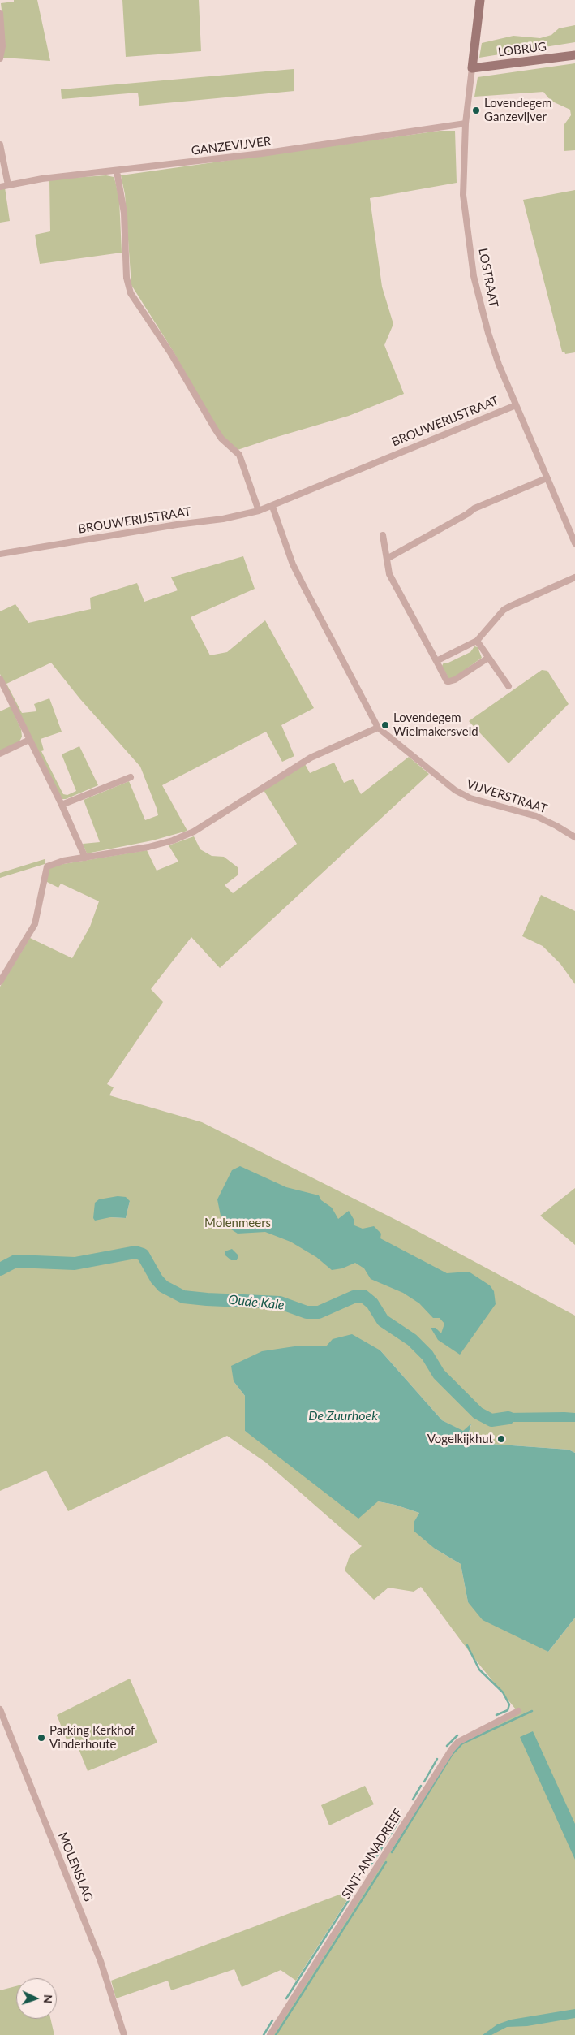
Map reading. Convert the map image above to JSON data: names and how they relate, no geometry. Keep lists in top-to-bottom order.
{
  "streets": {
    "street": [
      "LOBRUG",
      "GANZEVIJVER",
      "LOSTRAAT",
      "BROUWERIJSTRAAT",
      "VIJVERSTRAAT",
      "SINT-ANNADREEF",
      "MOLENSLAG"
    ]
  },
  "crossings": [
    ["LOBRUG", "LOSTRAAT"],
    ["GANZEVIJVER", "LOSTRAAT"],
    ["LOSTRAAT", "BROUWERIJSTRAAT"]
  ],
  "water": ["Oude Kale", "De Zuurhoek"],
  "parks": ["Molenmeers"],
  "places": [
    "Lovendegem Ganzevijver",
    "Lovendegem Wielmakersveld",
    "Vogelkijkhut",
    "Parking Kerkhof Vinderhoute"
  ],
  "north": "right"
}
